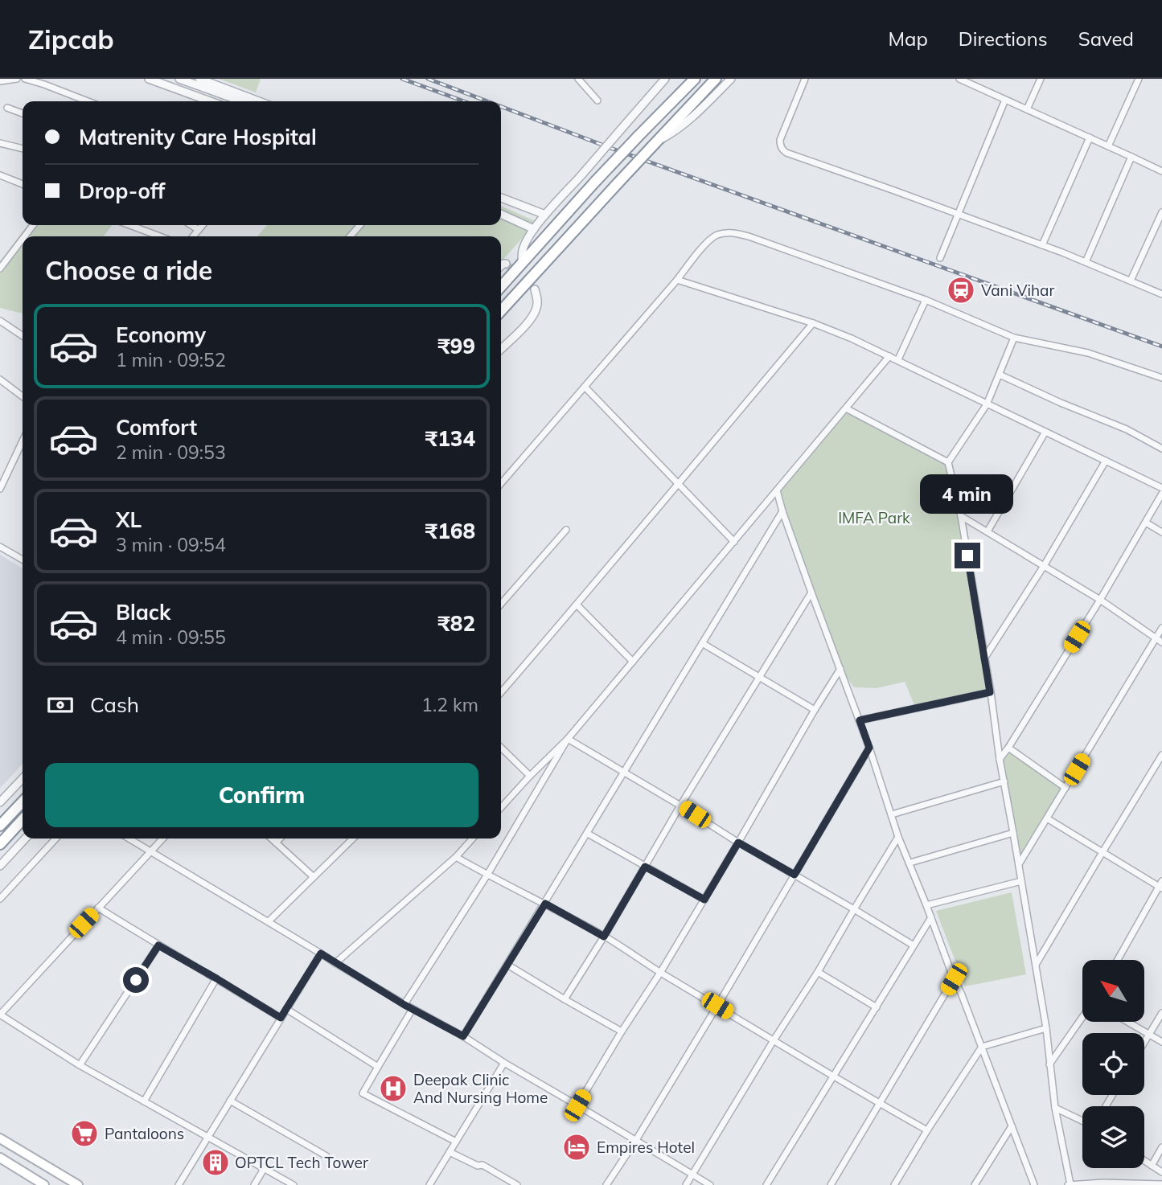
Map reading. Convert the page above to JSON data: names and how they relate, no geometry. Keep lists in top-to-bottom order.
{
  "parks": ["IMFA Park"],
  "places": {
    "station": ["Vani Vihar"],
    "hospital": ["Deepak Clinic And Nursing Home"],
    "supermarket": ["Pantaloons"],
    "hotel": ["Empires Hotel"],
    "building": ["OPTCL Tech Tower"]
  },
  "north": "top left",
  "page": {
    "header": "Zipcab",
    "nav": ["Map", "Directions", "Saved"],
    "banner": ["Matrenity Care Hospital", "Drop-off"],
    "heading": "Choose a ride",
    "list": [
      {
        "name": "Economy",
        "note": "1 min · 09:52",
        "value": "₹99"
      },
      {
        "name": "Comfort",
        "note": "2 min · 09:53",
        "value": "₹134"
      },
      {
        "name": "XL",
        "note": "3 min · 09:54",
        "value": "₹168"
      },
      {
        "name": "Black",
        "note": "4 min · 09:55",
        "value": "₹82"
      }
    ],
    "bubble": "4 min",
    "pay": ["Cash", "1.2 km"],
    "buttons": "Confirm"
  }
}
